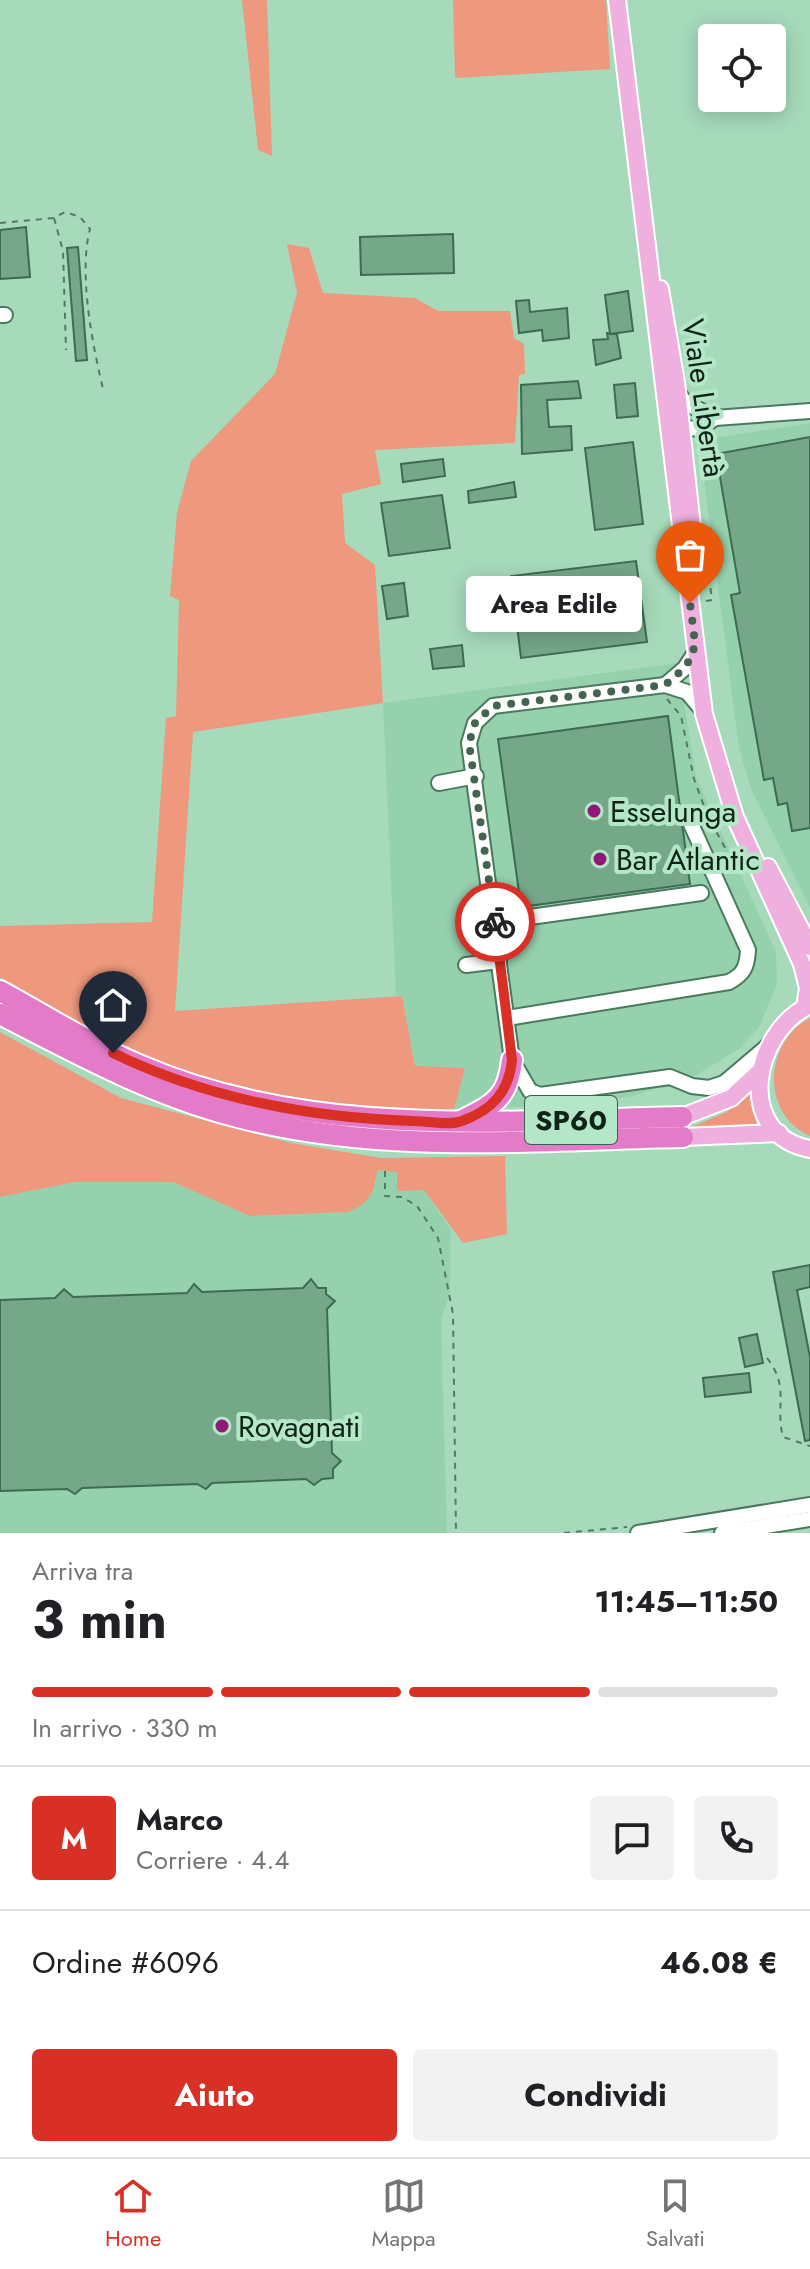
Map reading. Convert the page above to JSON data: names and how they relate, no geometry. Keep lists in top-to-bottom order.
{
  "streets": {
    "highway": ["SP60"],
    "main road": ["Viale Libertà"]
  },
  "places": [
    "Area Edile",
    "Esselunga",
    "Bar Atlantic",
    "Rovagnati"
  ],
  "page": {
    "bubble": "Area Edile",
    "heading": ["3 min", "Arriva tra", "11:45–11:50"],
    "panel": [
      "Marco",
      "Corriere · 4.4",
      "Ordine #6096",
      "46.08 €"
    ],
    "bar": "In arrivo · 330 m",
    "round": "M",
    "buttons": ["Aiuto", "Condividi"],
    "tabs": ["Home", "Mappa", "Salvati"]
  }
}
